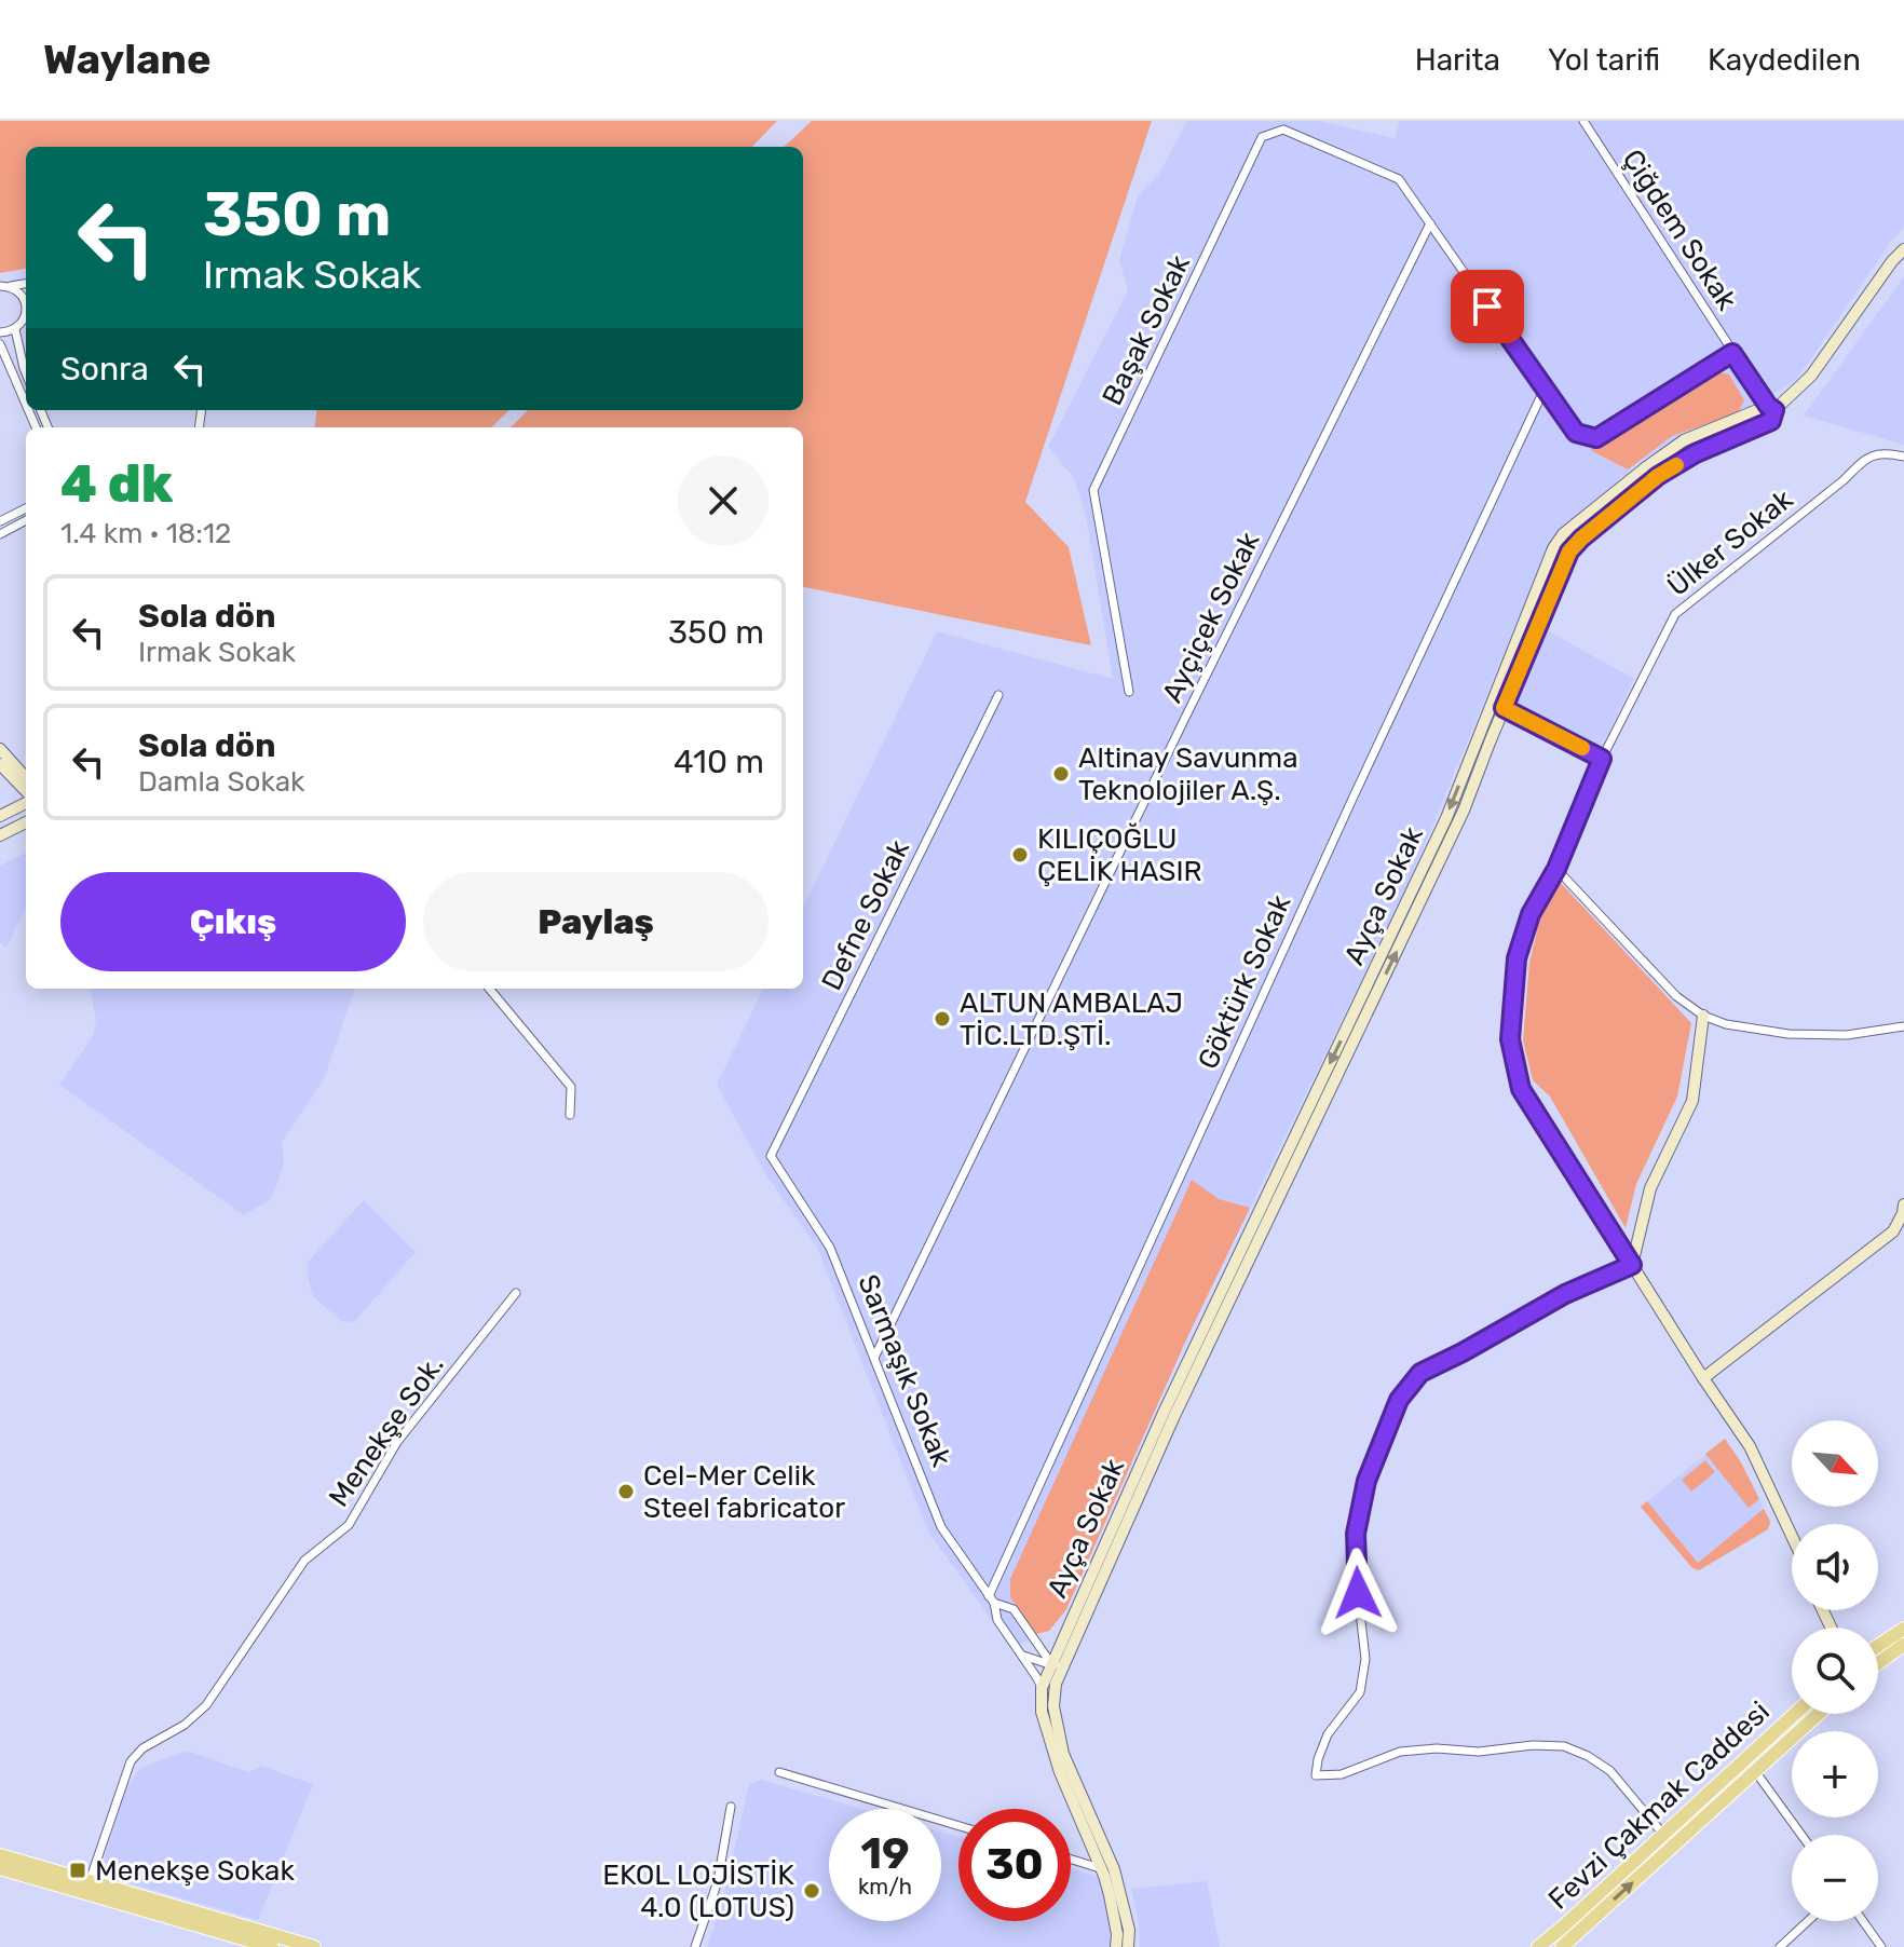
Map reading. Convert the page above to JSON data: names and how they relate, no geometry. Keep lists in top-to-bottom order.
{
  "streets": {
    "main road": ["Fevzi Çakmak Caddesi"],
    "street": [
      "Çiğdem Sokak",
      "Başak Sokak",
      "Ülker Sokak",
      "Ayçiçek Sokak",
      "Ayça Sokak",
      "Defne Sokak",
      "Göktürk Sokak",
      "Sarmaşık Sokak",
      "Menekşe Sok."
    ]
  },
  "crossings": [
    ["Çiğdem Sokak", "Ayça Sokak"],
    ["Başak Sokak", "Ayçiçek Sokak"],
    ["Ayçiçek Sokak", "Sarmaşık Sokak"],
    ["Ayça Sokak", "Sarmaşık Sokak"],
    ["Defne Sokak", "Sarmaşık Sokak"],
    ["Göktürk Sokak", "Sarmaşık Sokak"]
  ],
  "places": {
    "other": [
      "Altinay Savunma Teknolojiler A.Ş.",
      "KILIÇOĞLU ÇELİK HASIR",
      "ALTUN AMBALAJ TİC.LTD.ŞTİ.",
      "Cel-Mer Celik Steel fabricator",
      "EKOL LOJİSTİK 4.0 (LOTUS)"
    ],
    "transit": ["Menekşe Sokak"]
  },
  "north": "bottom right",
  "page": {
    "header": "Waylane",
    "nav": ["Harita", "Yol tarifi", "Kaydedilen"],
    "turn": ["350 m", "Irmak Sokak"],
    "then": "Sonra",
    "heading": ["4 dk", "1.4 km · 18:12"],
    "list": [
      {
        "name": "Sola dön",
        "note": "Irmak Sokak",
        "value": "350 m"
      },
      {
        "name": "Sola dön",
        "note": "Damla Sokak",
        "value": "410 m"
      }
    ],
    "buttons": ["Çıkış", "Paylaş"],
    "map_buttons": ["+", "−"],
    "speed": "19 km/h",
    "limit": "30"
  }
}
